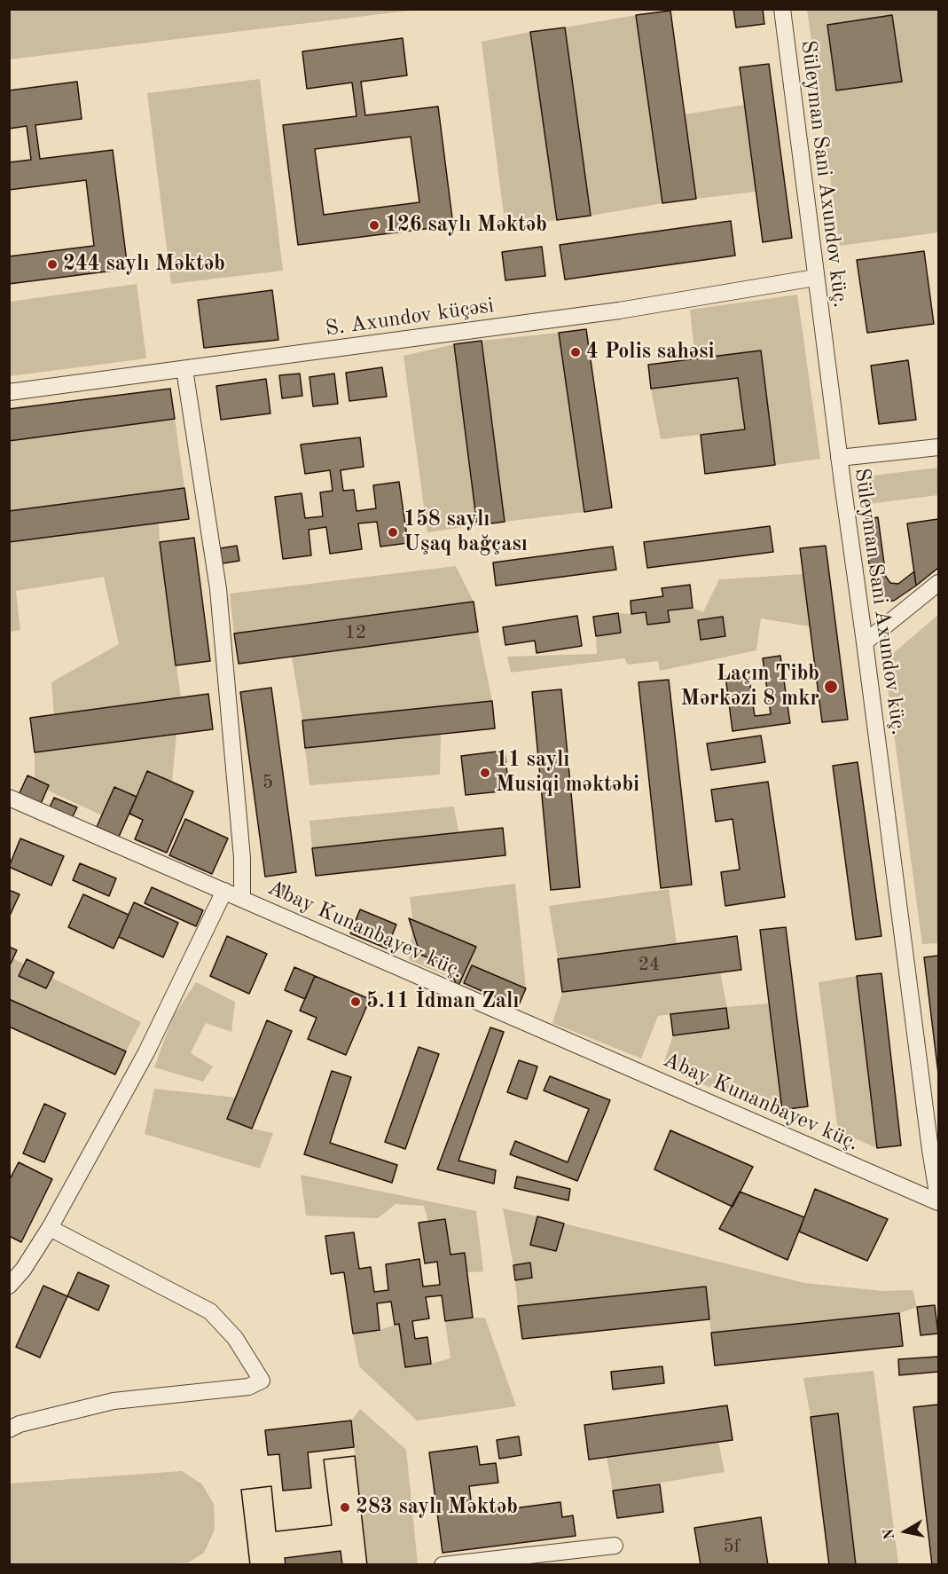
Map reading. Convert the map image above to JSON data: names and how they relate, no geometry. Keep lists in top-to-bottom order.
{
  "streets": {
    "street": ["Süleyman Sani Axundov küç.", "S. Axundov küçəsi", "Abay Kunanbayev küç."]
  },
  "crossings": [
    ["Süleyman Sani Axundov küç.", "S. Axundov küçəsi"],
    ["Süleyman Sani Axundov küç.", "Abay Kunanbayev küç."]
  ],
  "places": [
    "126 saylı Məktəb",
    "244 saylı Məktəb",
    "4 Polis sahəsi",
    "158 saylı Uşaq bağçası",
    "Laçın Tibb Mərkəzi 8 mkr",
    "11 saylı Musiqi məktəbi",
    "5.11 İdman Zalı",
    "283 saylı Məktəb"
  ],
  "house_numbers": [
    "12",
    "5",
    "24",
    "5f"
  ],
  "north": "left"
}
